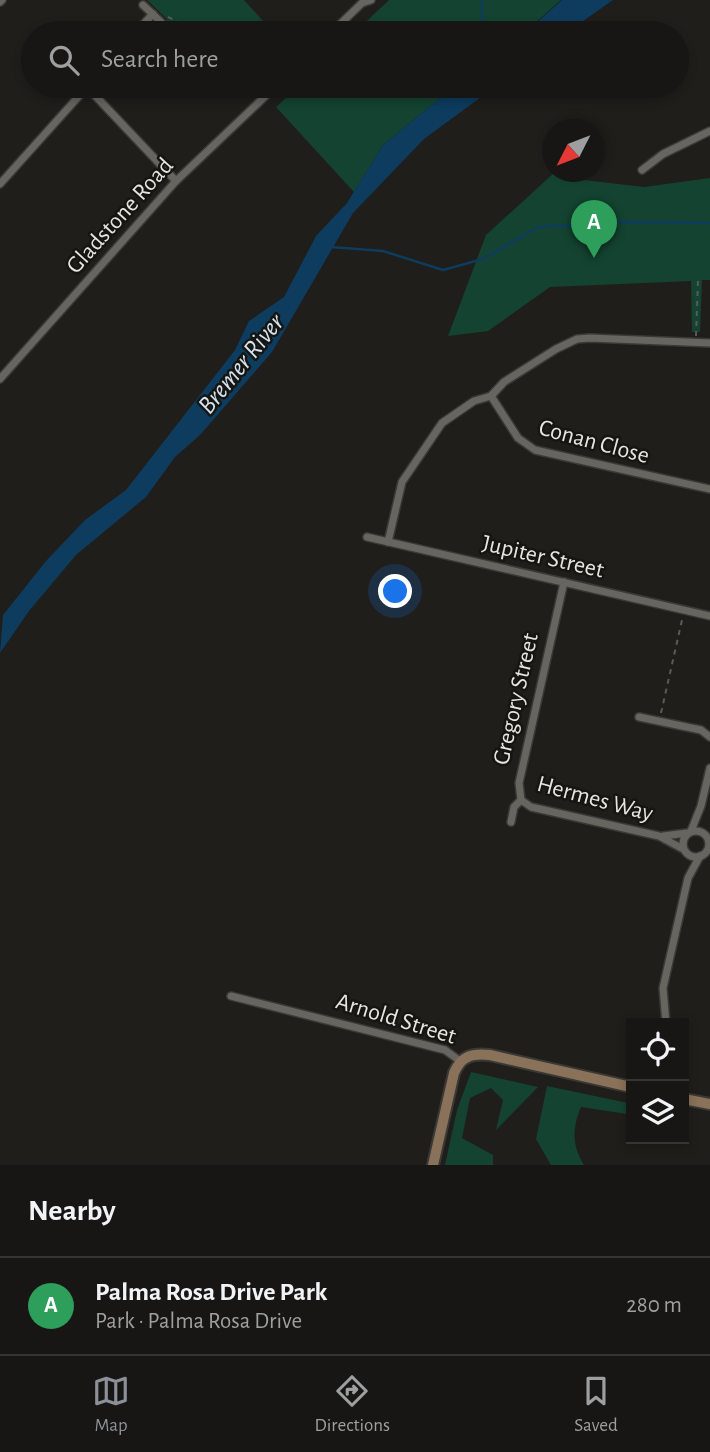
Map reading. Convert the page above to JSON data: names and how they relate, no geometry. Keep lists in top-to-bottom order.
{
  "streets": {
    "main road": ["Arnold Street"],
    "street": [
      "Gladstone Road",
      "Conan Close",
      "Jupiter Street",
      "Gregory Street",
      "Hermes Way"
    ]
  },
  "crossings": [
    ["Jupiter Street", "Gregory Street"],
    ["Gregory Street", "Hermes Way"]
  ],
  "water": ["Bremer River"],
  "north": "bottom left",
  "page": {
    "search": "Search here",
    "pins": "A",
    "heading": "Nearby",
    "list": [
      {
        "mark": "A",
        "name": "Palma Rosa Drive Park",
        "note": "Park · Palma Rosa Drive",
        "value": "280 m"
      }
    ],
    "nav": ["Map", "Directions", "Saved"]
  }
}
